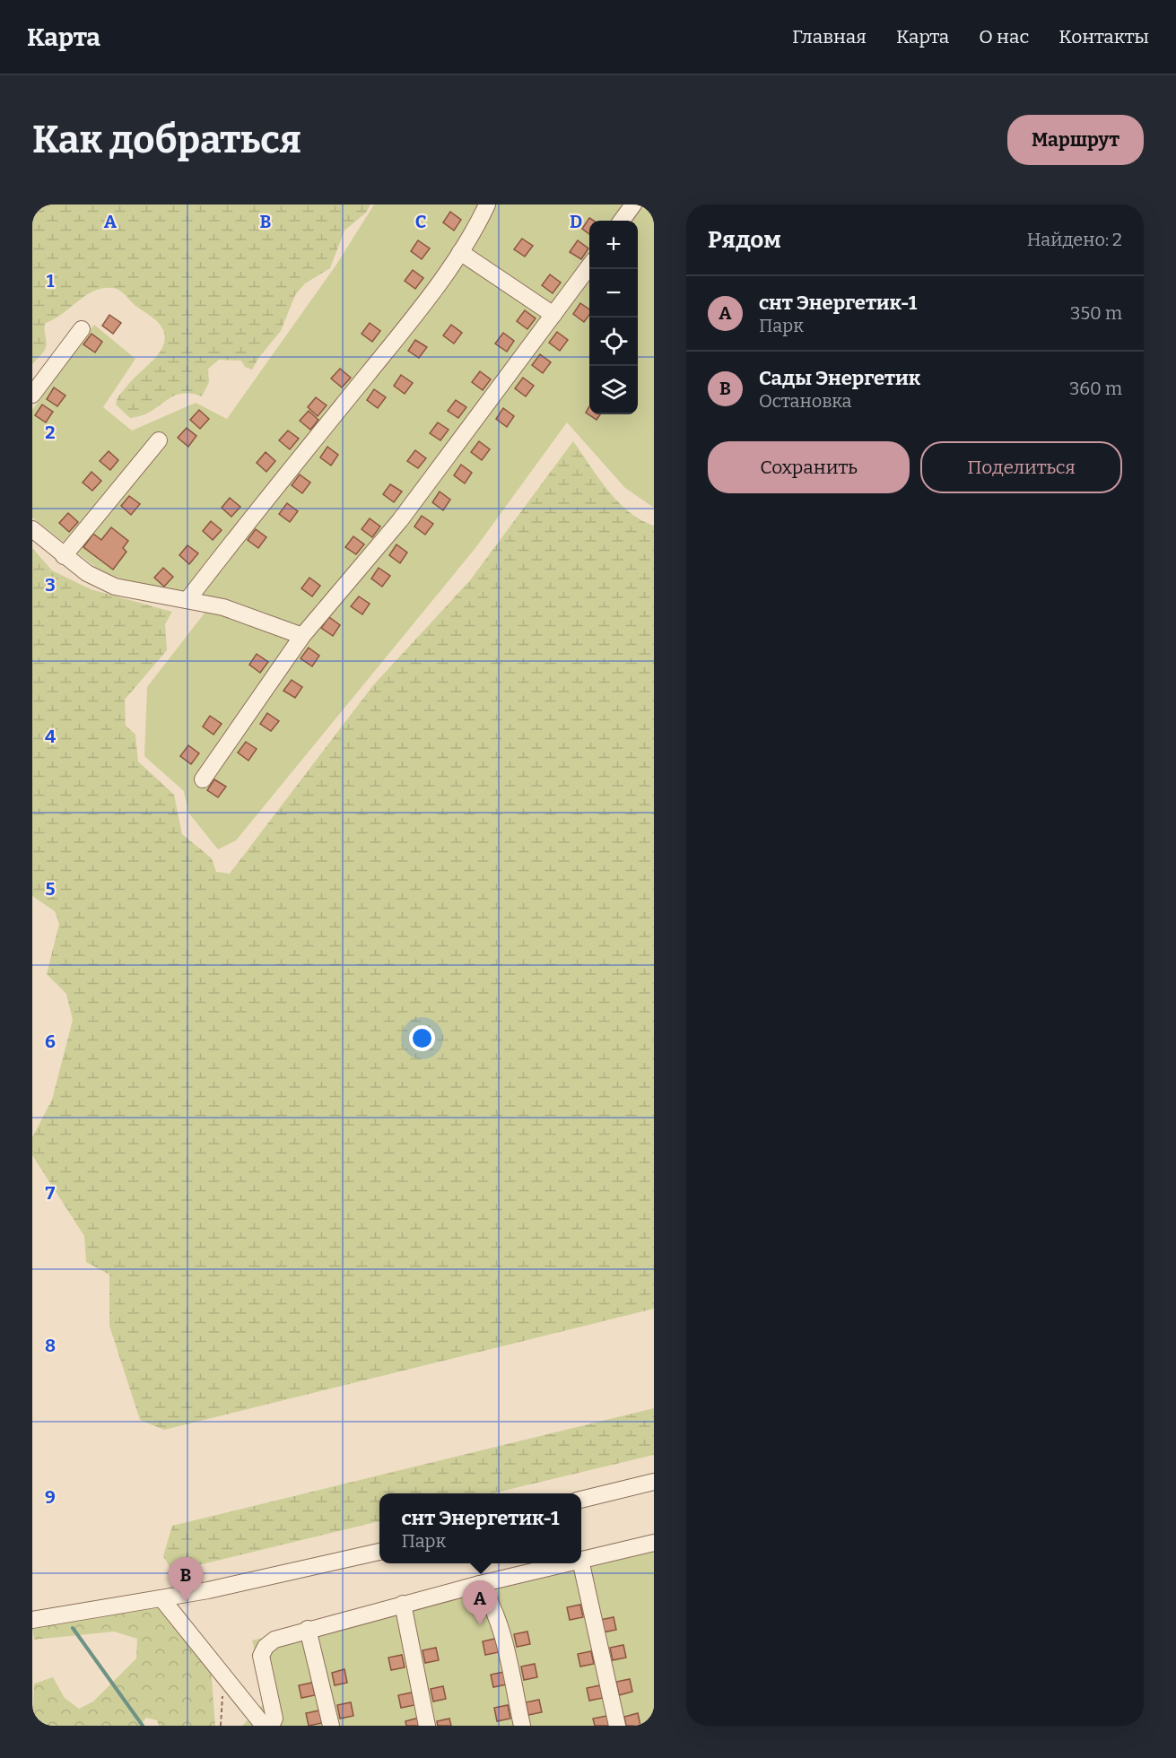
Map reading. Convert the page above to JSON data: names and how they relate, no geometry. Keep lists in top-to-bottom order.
{
  "page": {
    "header": "Карта",
    "nav": [
      "Главная",
      "Карта",
      "О нас",
      "Контакты"
    ],
    "buttons": [
      "Маршрут",
      ["Сохранить", "Поделиться"]
    ],
    "title": "Как добраться",
    "heading": ["Рядом", "Найдено: 2"],
    "map_buttons": ["+", "−"],
    "list": [
      {
        "mark": "A",
        "name": "снт Энергетик-1",
        "note": "Парк",
        "value": "350 m"
      },
      {
        "mark": "B",
        "name": "Сады Энергетик",
        "note": "Остановка",
        "value": "360 m"
      }
    ],
    "popup": ["снт Энергетик-1", "Парк"],
    "pins": ["B", "A"]
  },
  "grid": {
    "columns": [
      "A",
      "B",
      "C",
      "D"
    ],
    "rows": [
      "1",
      "2",
      "3",
      "4",
      "5",
      "6",
      "7",
      "8",
      "9"
    ]
  }
}
